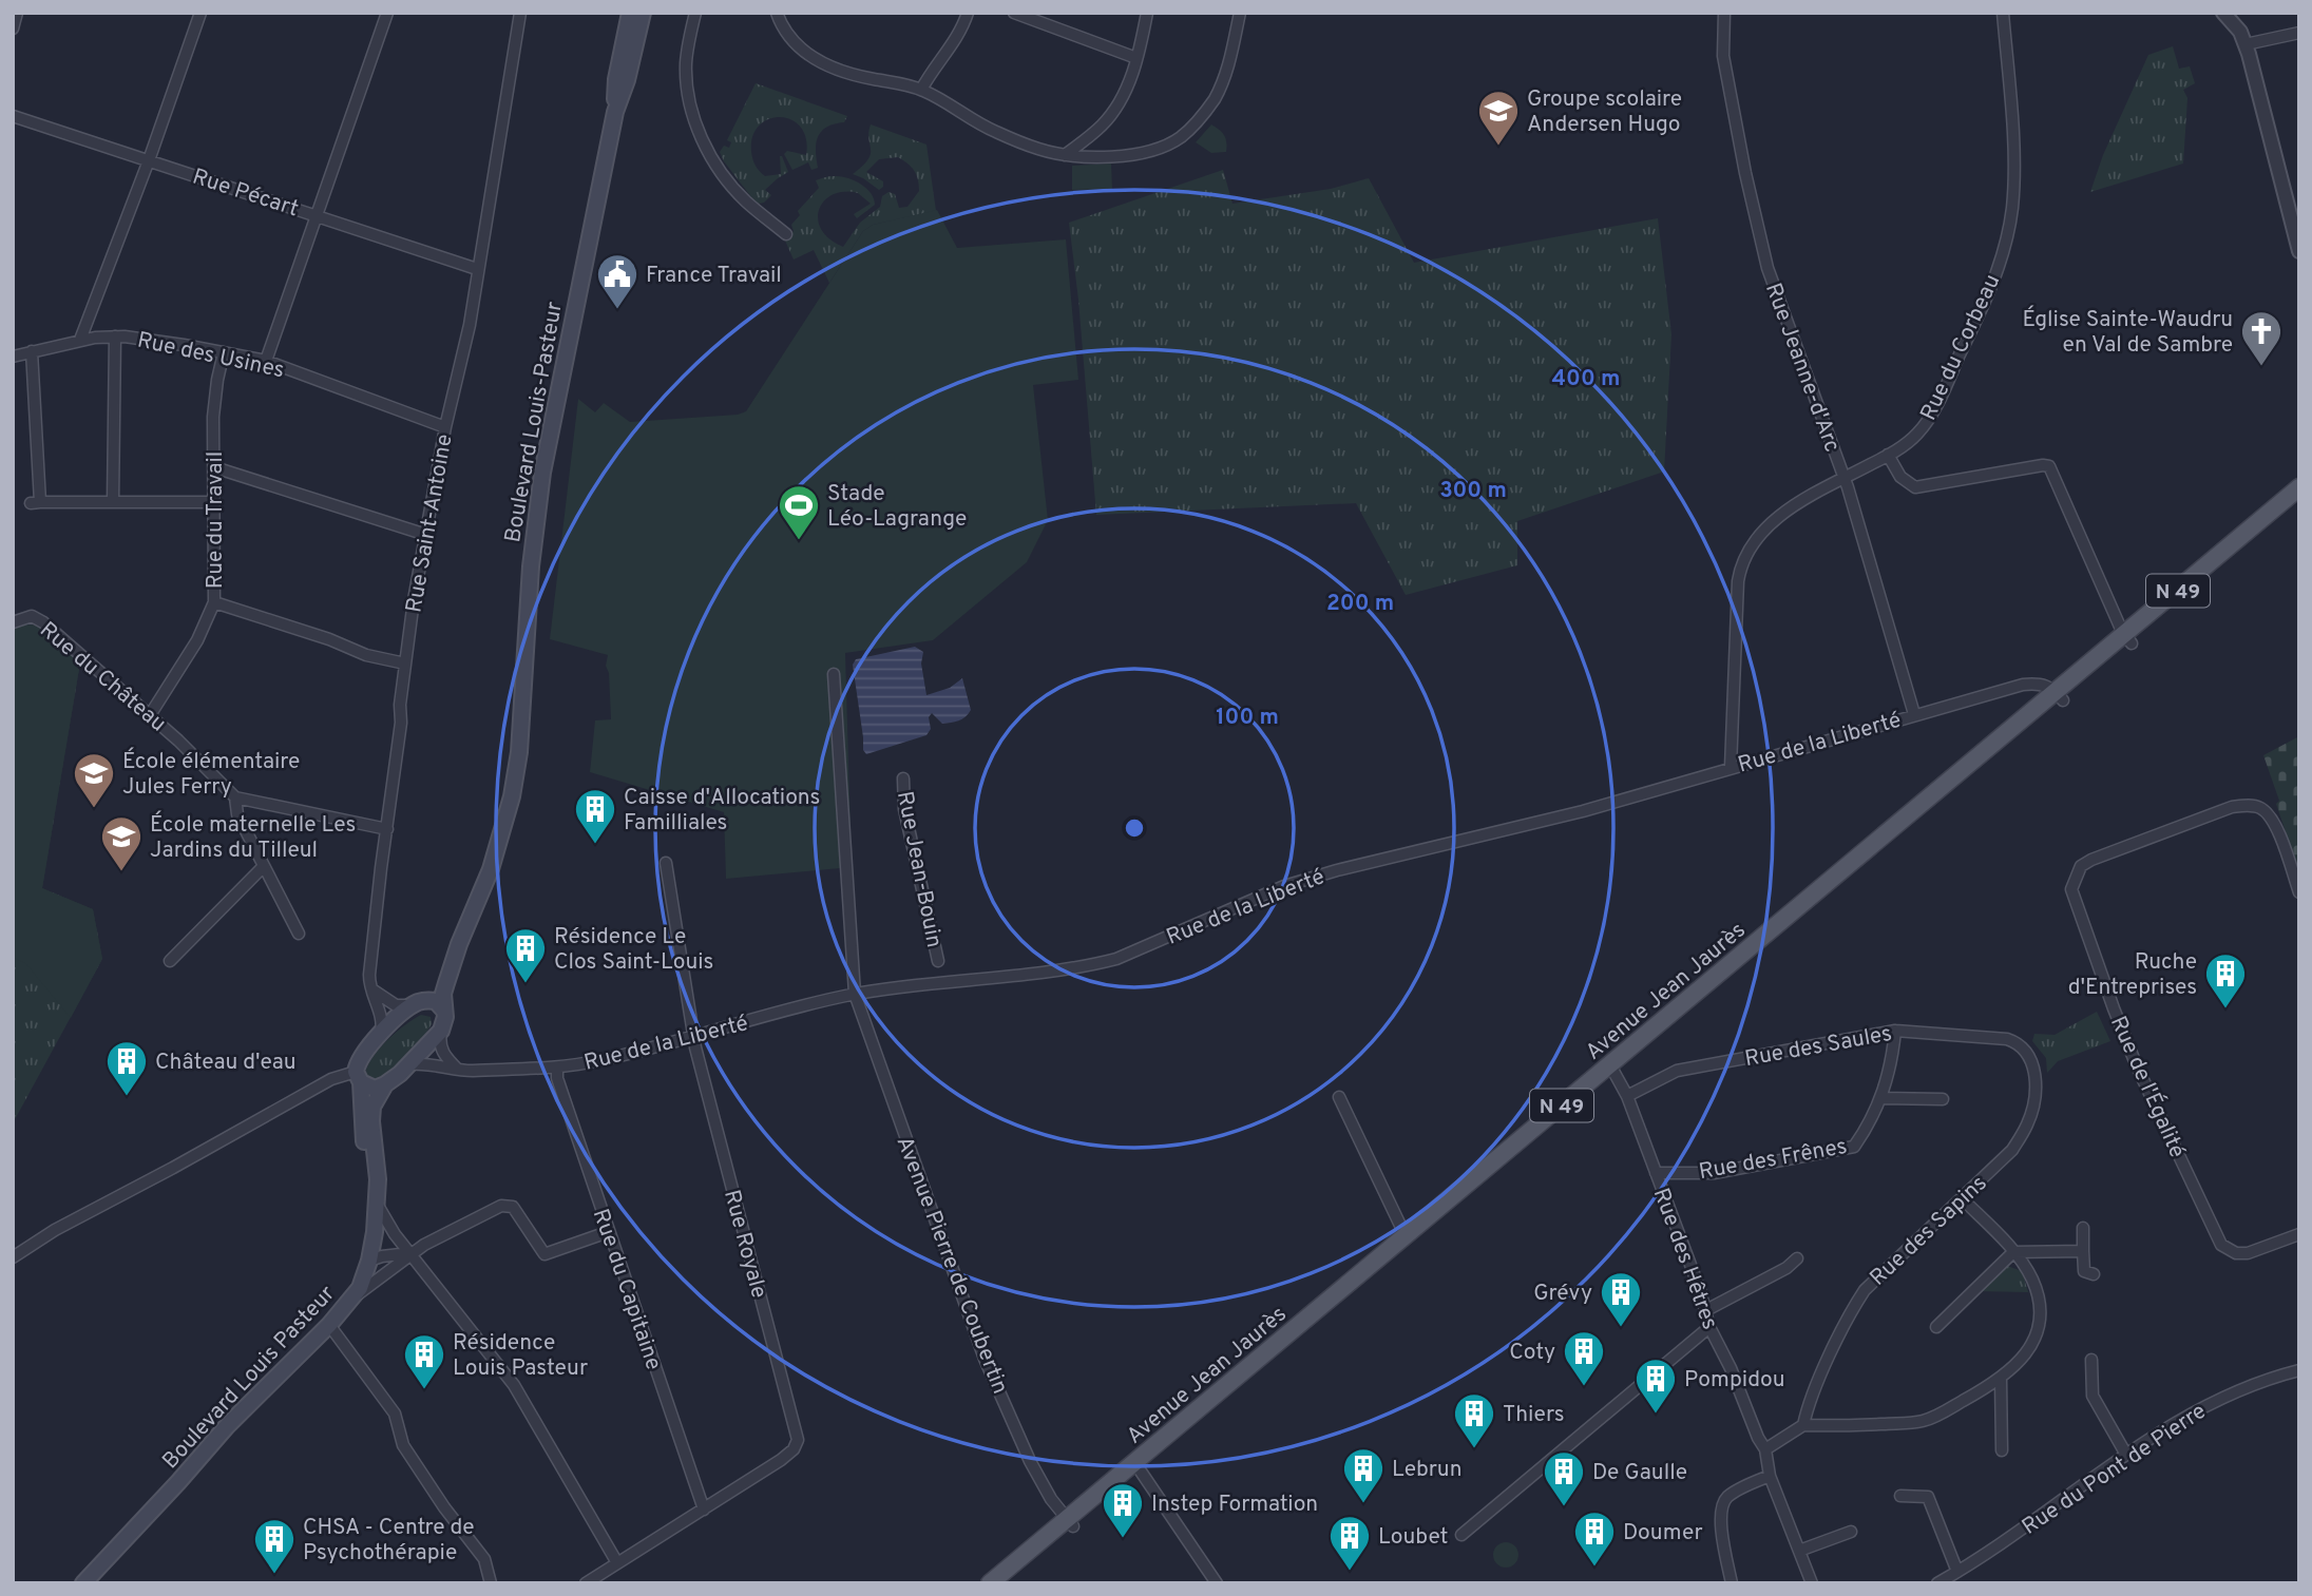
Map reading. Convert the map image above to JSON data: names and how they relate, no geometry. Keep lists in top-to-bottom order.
{
  "streets": {
    "main road": [
      "Boulevard Louis-Pasteur",
      "N 49",
      "Avenue Jean Jaurès",
      "Boulevard Louis Pasteur"
    ],
    "street": [
      "Rue Pécart",
      "Rue du Corbeau",
      "Rue des Usines",
      "Rue Jeanne-d'Arc",
      "Rue du Travail",
      "Rue Saint-Antoine",
      "Rue du Château",
      "Rue de la Liberté",
      "Rue Jean-Bouin",
      "Rue des Saules",
      "Rue de l'Égalité",
      "Rue des Frênes",
      "Rue des Sapins",
      "Rue Royale",
      "Rue des Hêtres",
      "Avenue Pierre de Coubertin",
      "Rue du Capitaine",
      "Rue du Pont de Pierre"
    ]
  },
  "crossings": [
    ["Rue Pécart", "Rue Saint-Antoine"],
    ["Rue du Corbeau", "Rue Jeanne-d'Arc"],
    ["Rue du Corbeau", "Rue de la Liberté"],
    ["Rue des Usines", "Rue du Travail"],
    ["Rue des Usines", "Rue Saint-Antoine"],
    ["Rue Jeanne-d'Arc", "Rue de la Liberté"],
    ["Rue du Travail", "Rue du Château"],
    ["Rue de la Liberté", "Avenue Jean Jaurès"],
    ["Rue de la Liberté", "Rue Royale"],
    ["Rue de la Liberté", "Avenue Pierre de Coubertin"],
    ["Rue de la Liberté", "Rue du Capitaine"],
    ["Avenue Jean Jaurès", "Rue des Hêtres"],
    ["Avenue Jean Jaurès", "Avenue Pierre de Coubertin"],
    ["Rue des Saules", "Rue des Frênes"],
    ["Rue des Saules", "Rue des Sapins"],
    ["Rue des Saules", "Rue des Hêtres"],
    ["Rue des Frênes", "Rue des Hêtres"],
    ["Rue Royale", "Rue du Capitaine"]
  ],
  "places": {
    "school or university": ["Groupe scolaire Andersen Hugo", "École élémentaire Jules Ferry", "École maternelle Les Jardins du Tilleul"],
    "public building": ["France Travail"],
    "church": ["Église Sainte-Waudru en Val de Sambre"],
    "sports": ["Stade Léo-Lagrange"],
    "building": [
      "Caisse d'Allocations Familliales",
      "Résidence Le Clos Saint-Louis",
      "Ruche d'Entreprises",
      "Château d'eau",
      "Grévy",
      "Coty",
      "Résidence Louis Pasteur",
      "Pompidou",
      "Thiers",
      "Lebrun",
      "De Gaulle",
      "Instep Formation",
      "Doumer",
      "Loubet",
      "CHSA - Centre de Psychothérapie"
    ]
  },
  "rings": [
    "400 m",
    "300 m",
    "200 m",
    "100 m"
  ]
}
